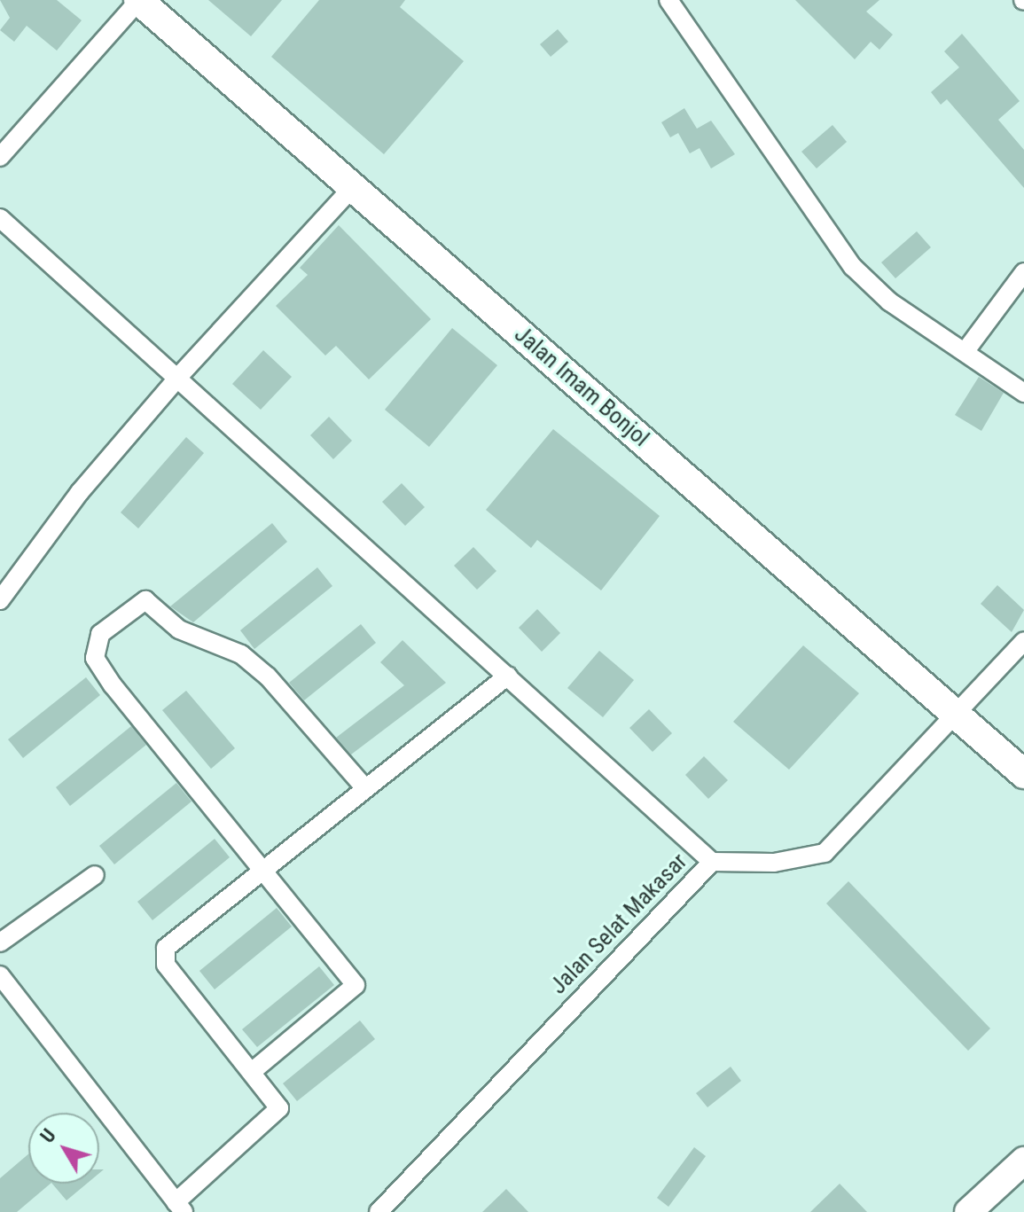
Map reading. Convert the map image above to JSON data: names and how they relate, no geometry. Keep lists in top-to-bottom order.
{
  "streets": {
    "main road": ["Jalan Imam Bonjol"],
    "street": ["Jalan Selat Makasar"]
  },
  "crossings": [
    ["Jalan Imam Bonjol", "Jalan Selat Makasar"]
  ],
  "north": "top left"
}
